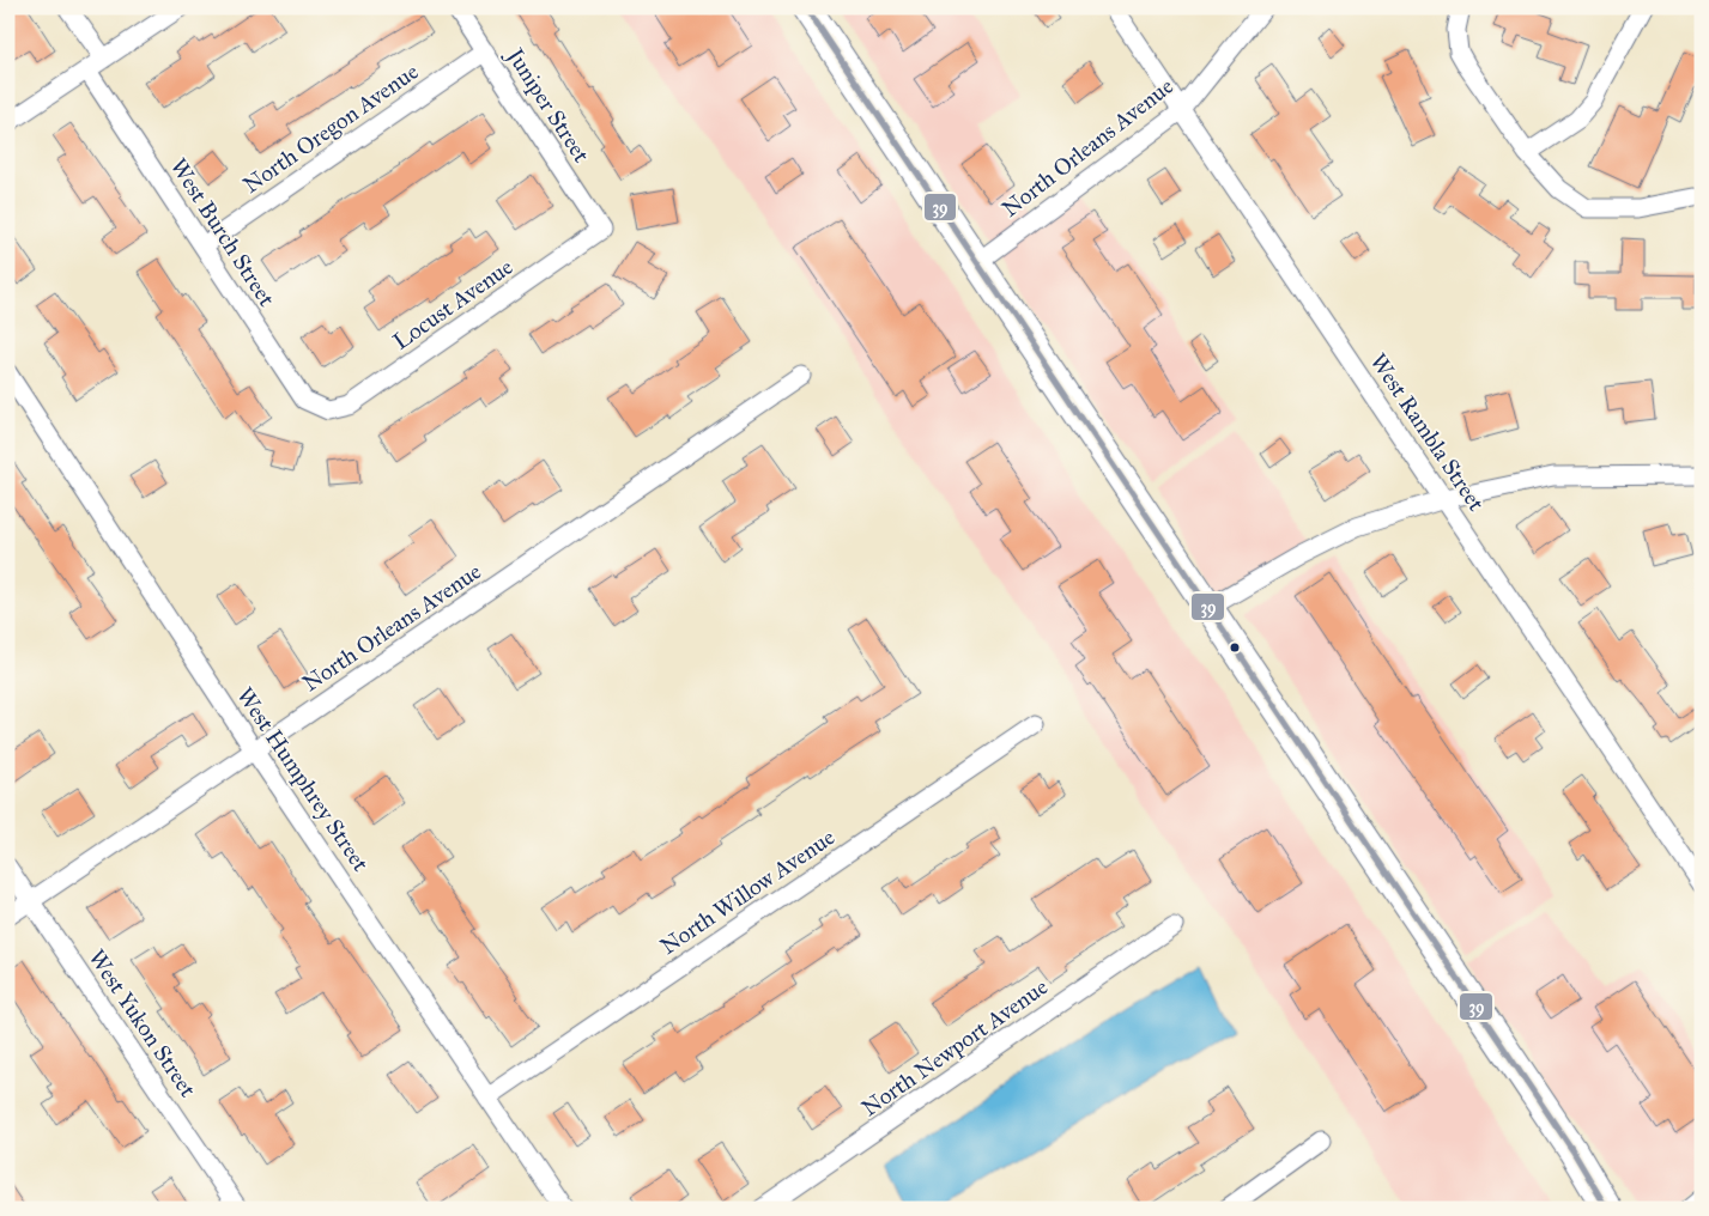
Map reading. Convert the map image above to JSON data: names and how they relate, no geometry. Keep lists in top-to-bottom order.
{
  "streets": {
    "street": [
      "Juniper Street",
      "North Oregon Avenue",
      "North Orleans Avenue",
      "West Burch Street",
      "Locust Avenue",
      "West Rambla Street",
      "West Humphrey Street",
      "North Willow Avenue",
      "West Yukon Street",
      "North Newport Avenue"
    ]
  },
  "crossings": [
    ["Juniper Street", "North Oregon Avenue"],
    ["Juniper Street", "Locust Avenue"],
    ["North Oregon Avenue", "West Burch Street"],
    ["North Orleans Avenue", "West Rambla Street"],
    ["North Orleans Avenue", "West Humphrey Street"],
    ["North Orleans Avenue", "West Yukon Street"],
    ["West Burch Street", "Locust Avenue"],
    ["West Humphrey Street", "North Willow Avenue"]
  ],
  "lines": ["transit line 39"]
}
